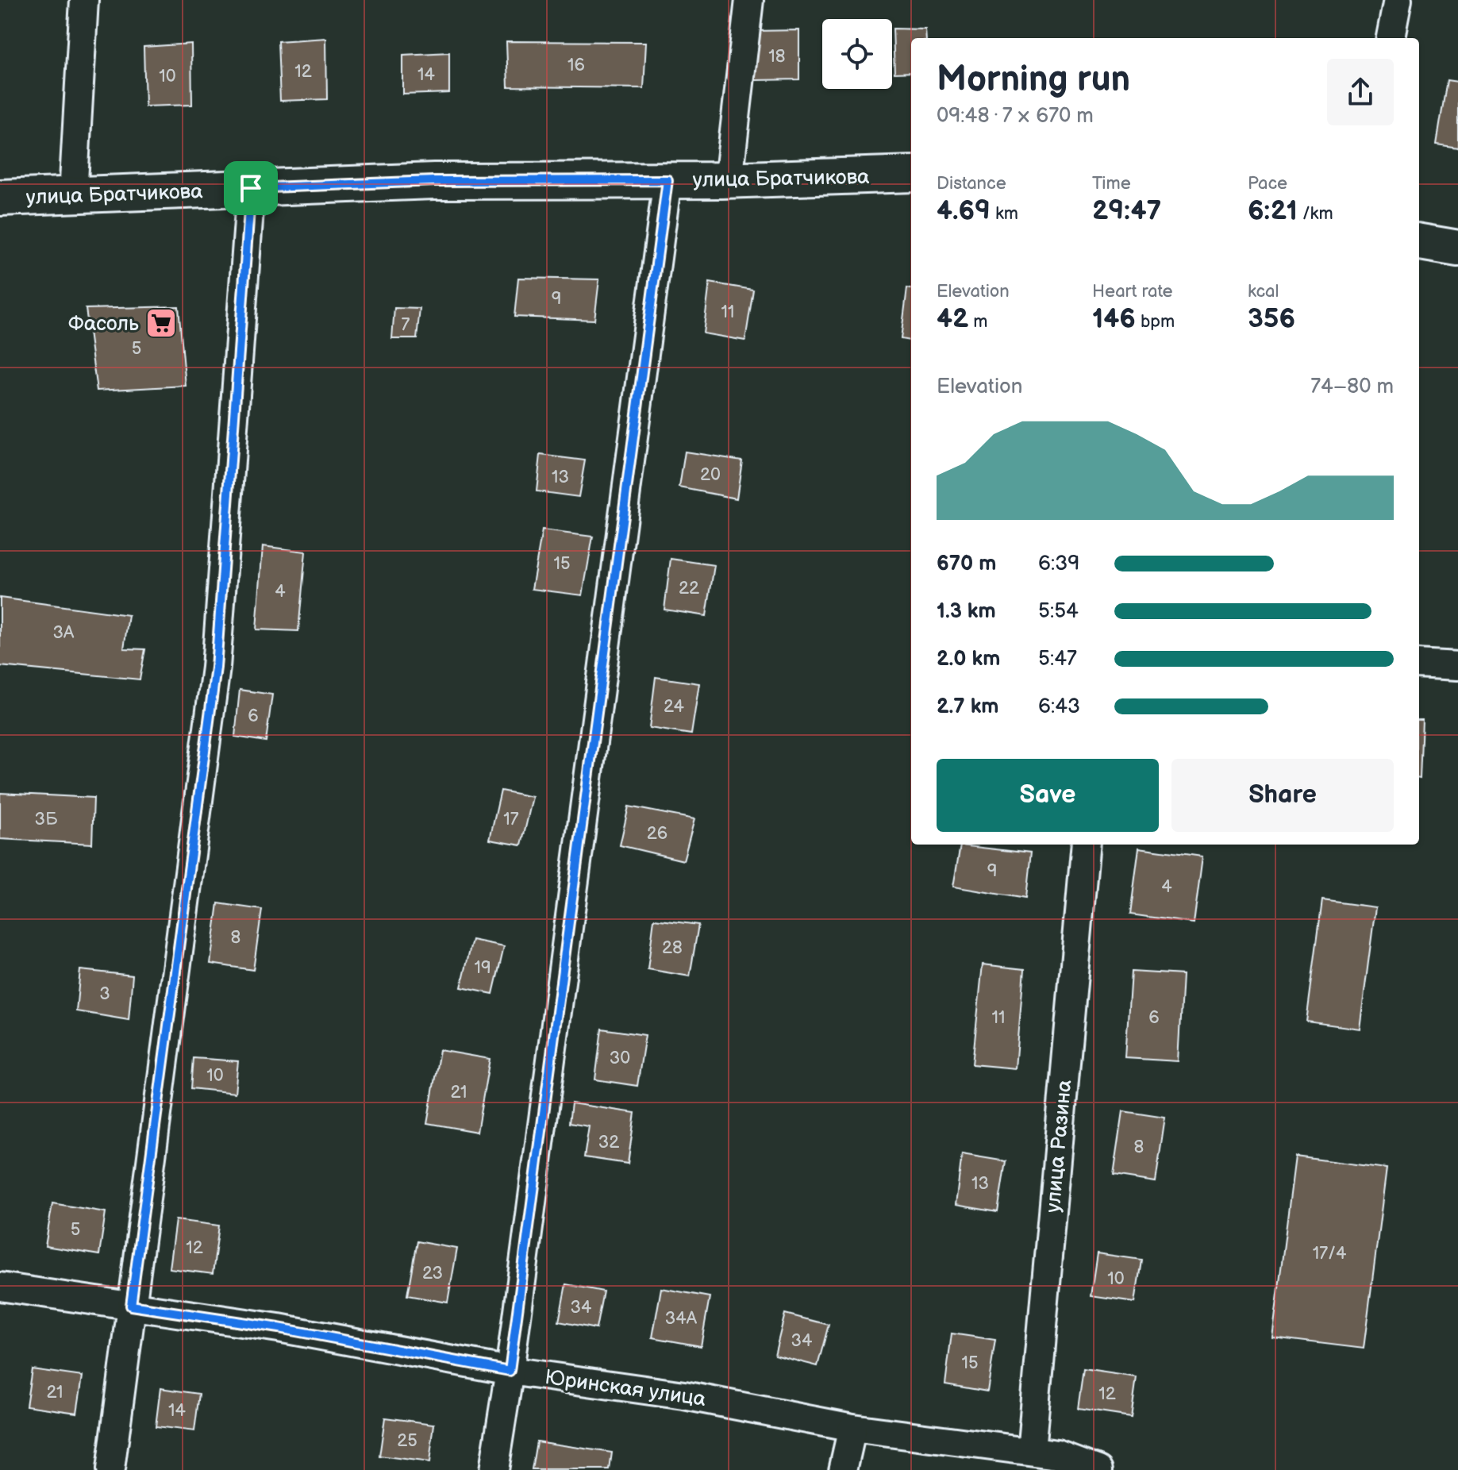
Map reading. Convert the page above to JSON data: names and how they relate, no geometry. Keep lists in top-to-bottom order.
{
  "streets": {
    "main road": ["улица Братчикова"],
    "street": ["улица Разина", "Юринская улица"]
  },
  "crossings": [
    ["улица Разина", "Юринская улица"]
  ],
  "places": {
    "supermarket": ["Фасоль"]
  },
  "house_numbers": [
    "18",
    "16",
    "12",
    "14",
    "10",
    "9",
    "11",
    "7",
    "5",
    "20",
    "13",
    "15",
    "22",
    "4",
    "3А",
    "24",
    "6",
    "3Б",
    "17",
    "26",
    "9",
    "4",
    "8",
    "28",
    "19",
    "3",
    "11",
    "6",
    "30",
    "10",
    "21",
    "32",
    "8",
    "13",
    "5",
    "12",
    "17/4",
    "23",
    "10",
    "34",
    "34А",
    "34",
    "15",
    "21",
    "12",
    "14",
    "25"
  ],
  "page": {
    "heading": ["Morning run", "09:48 · 7 × 670 m"],
    "stats": [
      ["Distance", "4.69 km"],
      ["Time", "29:47"],
      ["Pace", "6:21 /km"],
      ["Elevation", "42 m"],
      ["Heart rate", "146 bpm"],
      ["kcal", "356"]
    ],
    "chart": ["Elevation", "74–80 m"],
    "list": [
      {
        "name": "670 m",
        "note": "6:39"
      },
      {
        "name": "1.3 km",
        "note": "5:54"
      },
      {
        "name": "2.0 km",
        "note": "5:47"
      },
      {
        "name": "2.7 km",
        "note": "6:43"
      }
    ],
    "buttons": ["Save", "Share"]
  }
}
